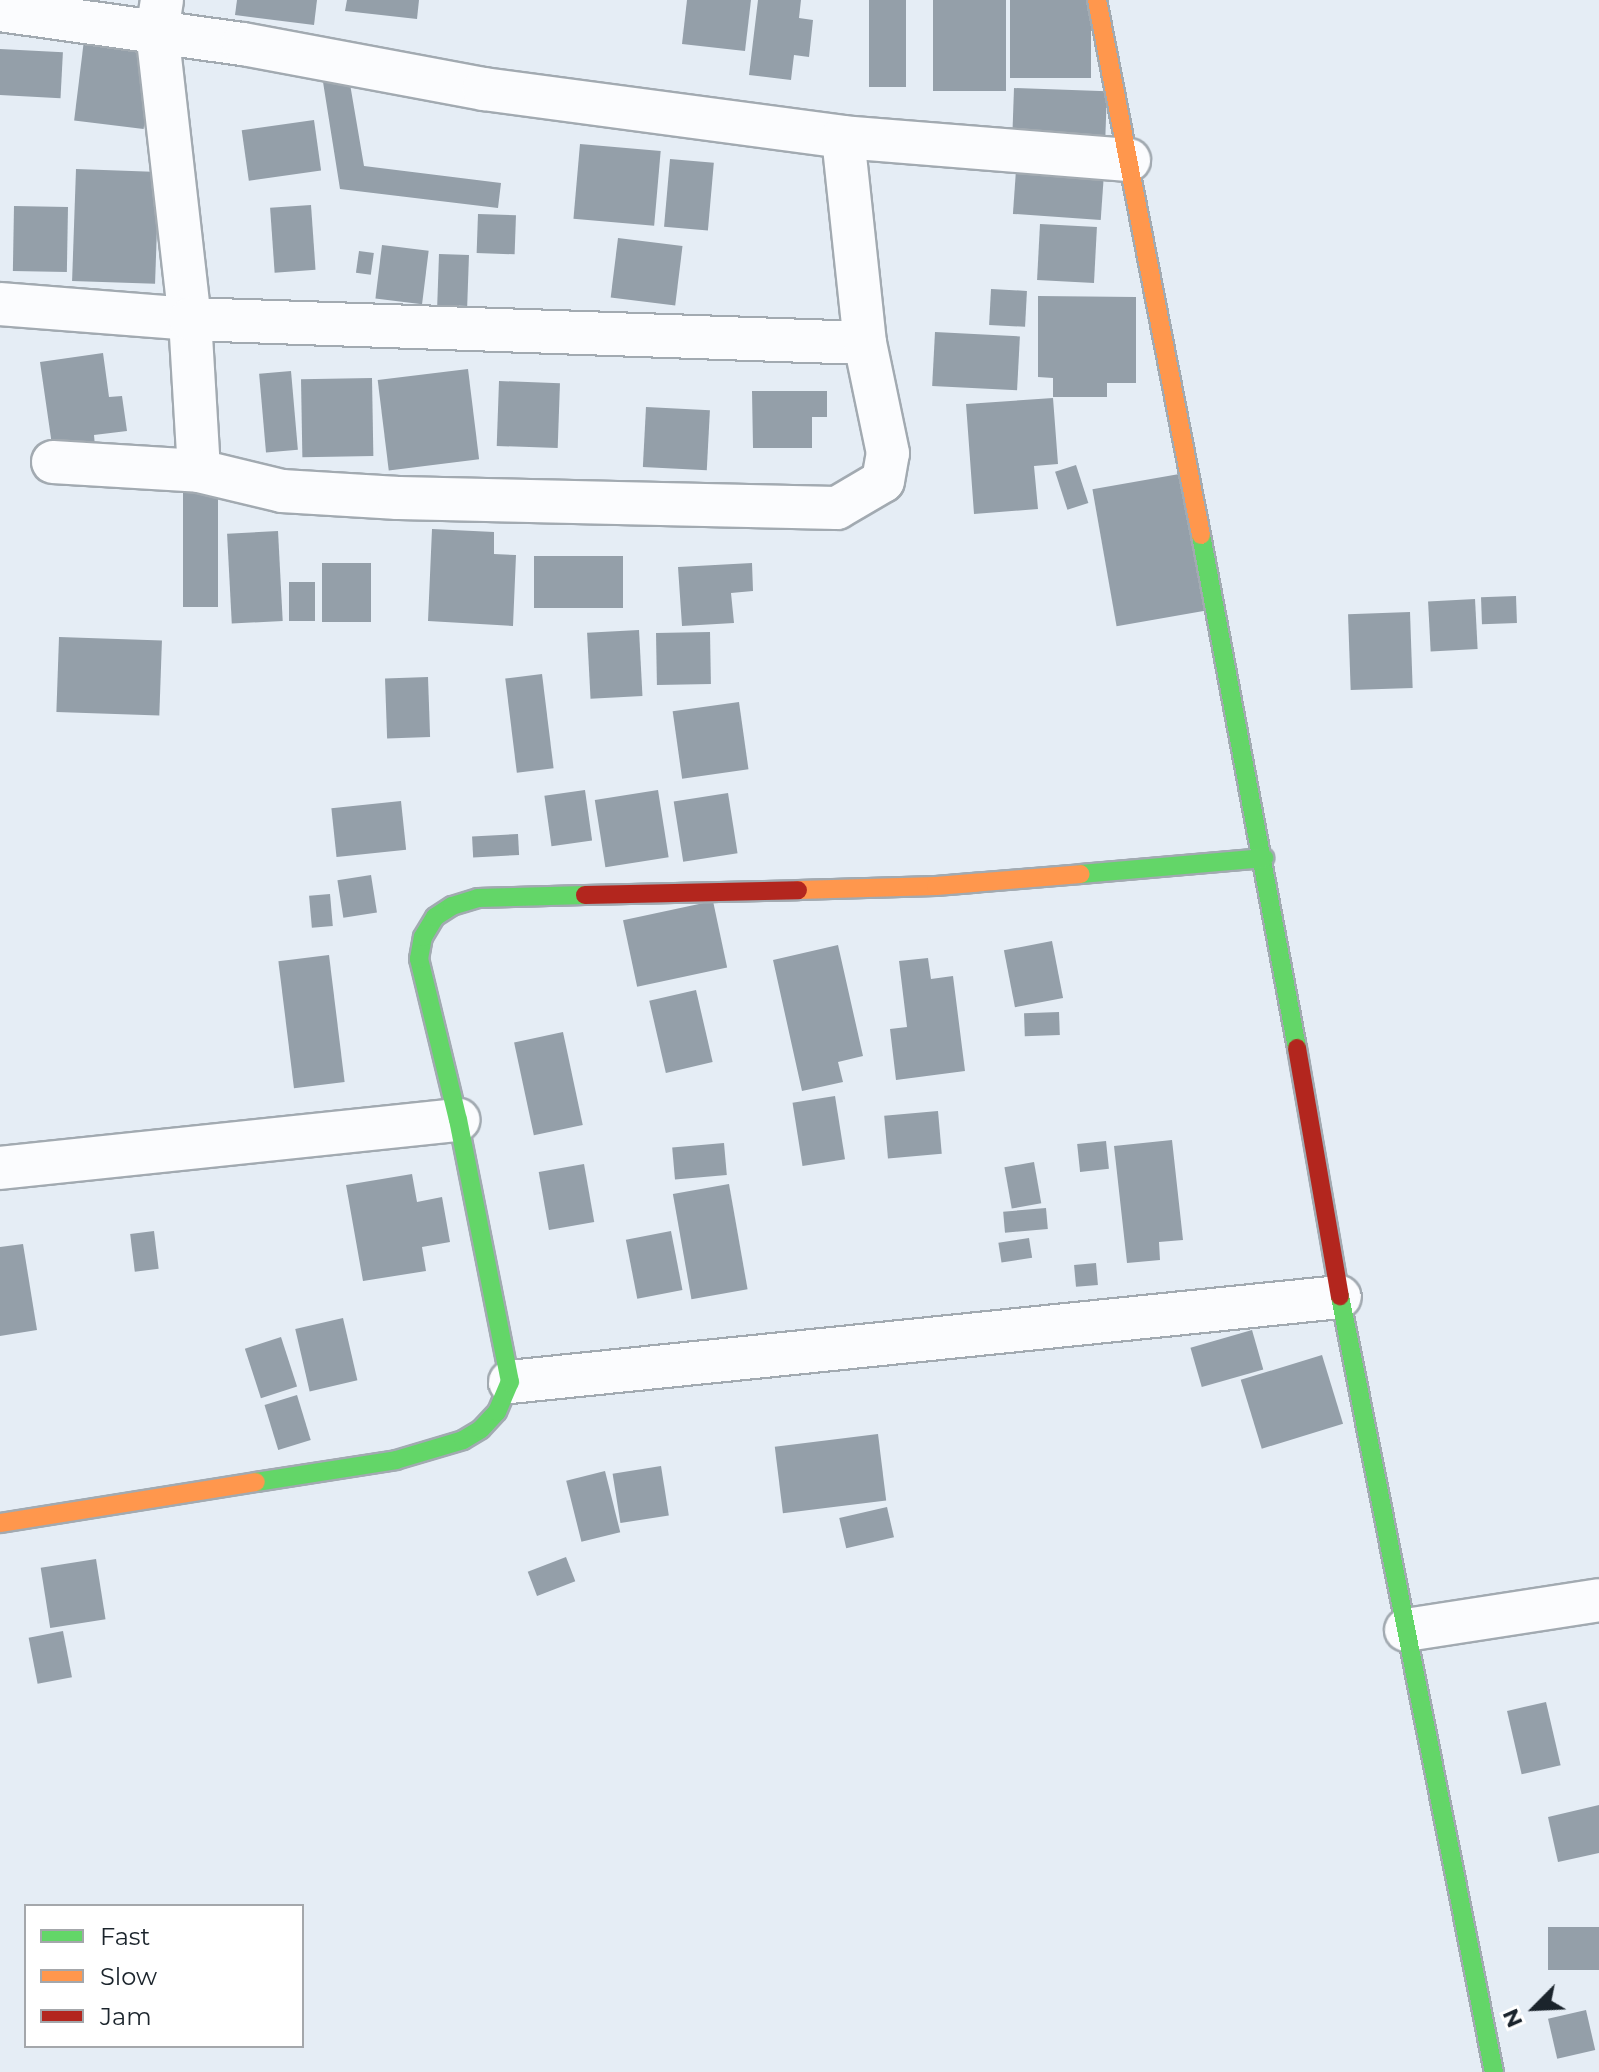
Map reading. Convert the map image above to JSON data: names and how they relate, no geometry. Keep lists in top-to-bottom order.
{
  "legend": ["Fast", "Slow", "Jam"],
  "north": "bottom left"
}
